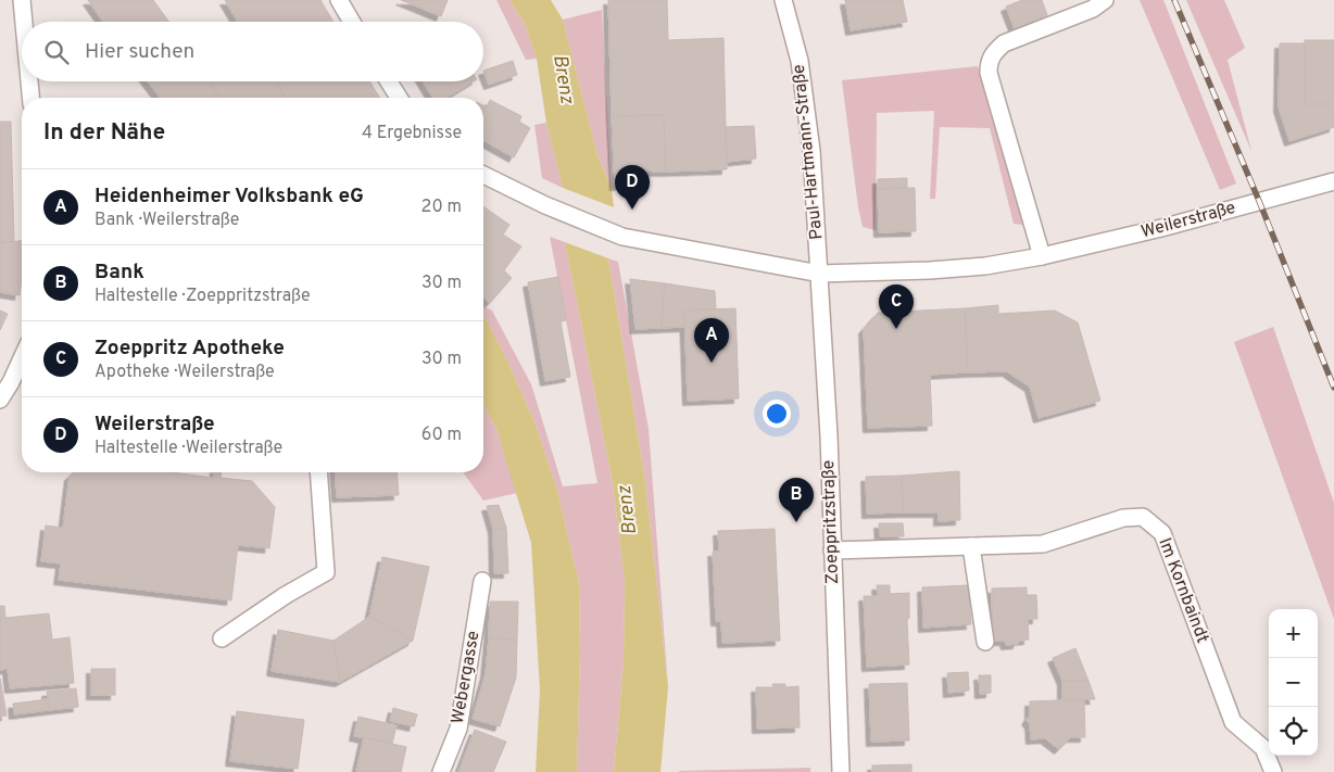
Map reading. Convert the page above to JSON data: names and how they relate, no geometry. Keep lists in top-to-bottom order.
{
  "streets": {
    "street": [
      "Paul-Hartmann-Straße",
      "Weilerstraße",
      "Zoeppritzstraße",
      "Im Kornbaindt",
      "Webergasse"
    ]
  },
  "crossings": [
    ["Paul-Hartmann-Straße", "Weilerstraße"],
    ["Paul-Hartmann-Straße", "Zoeppritzstraße"],
    ["Weilerstraße", "Zoeppritzstraße"],
    ["Zoeppritzstraße", "Im Kornbaindt"]
  ],
  "water": ["Brenz"],
  "page": {
    "search": "Hier suchen",
    "heading": ["In der Nähe", "4 Ergebnisse"],
    "pins": [
      "D",
      "C",
      "A",
      "B"
    ],
    "list": [
      {
        "mark": "A",
        "name": "Heidenheimer Volksbank eG",
        "note": "Bank · Weilerstraße",
        "value": "20 m"
      },
      {
        "mark": "B",
        "name": "Bank",
        "note": "Haltestelle · Zoeppritzstraße",
        "value": "30 m"
      },
      {
        "mark": "C",
        "name": "Zoeppritz Apotheke",
        "note": "Apotheke · Weilerstraße",
        "value": "30 m"
      },
      {
        "mark": "D",
        "name": "Weilerstraße",
        "note": "Haltestelle · Weilerstraße",
        "value": "60 m"
      }
    ],
    "map_buttons": ["+", "−"]
  }
}
